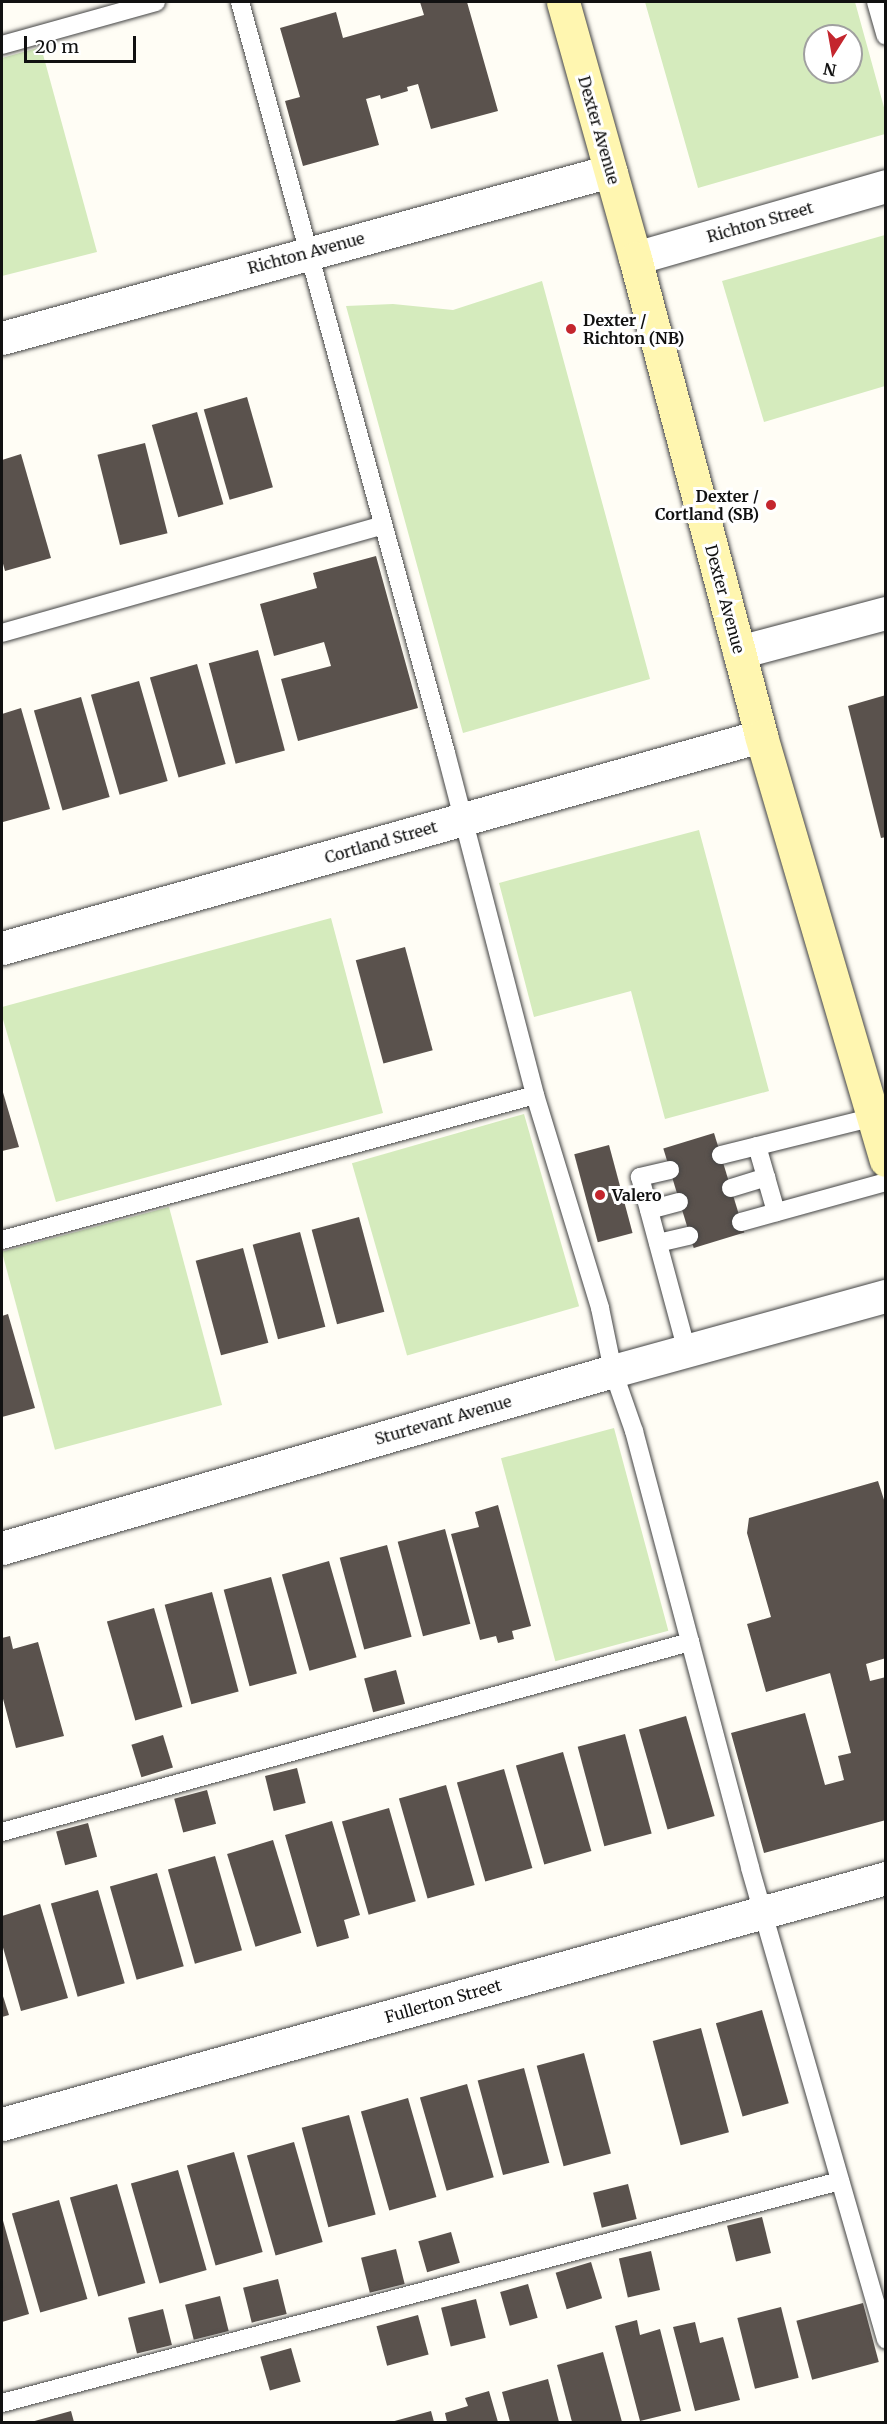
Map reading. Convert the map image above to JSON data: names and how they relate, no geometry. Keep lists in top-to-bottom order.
{
  "streets": {
    "street": [
      "Dexter Avenue",
      "Richton Street",
      "Richton Avenue",
      "Cortland Street",
      "Sturtevant Avenue",
      "Fullerton Street"
    ]
  },
  "crossings": [
    ["Dexter Avenue", "Richton Street"],
    ["Dexter Avenue", "Richton Avenue"],
    ["Dexter Avenue", "Cortland Street"]
  ],
  "places": ["Dexter / Richton (NB)", "Dexter / Cortland (SB)", "Valero"],
  "scale_bar": "20 m",
  "north": "bottom"
}
